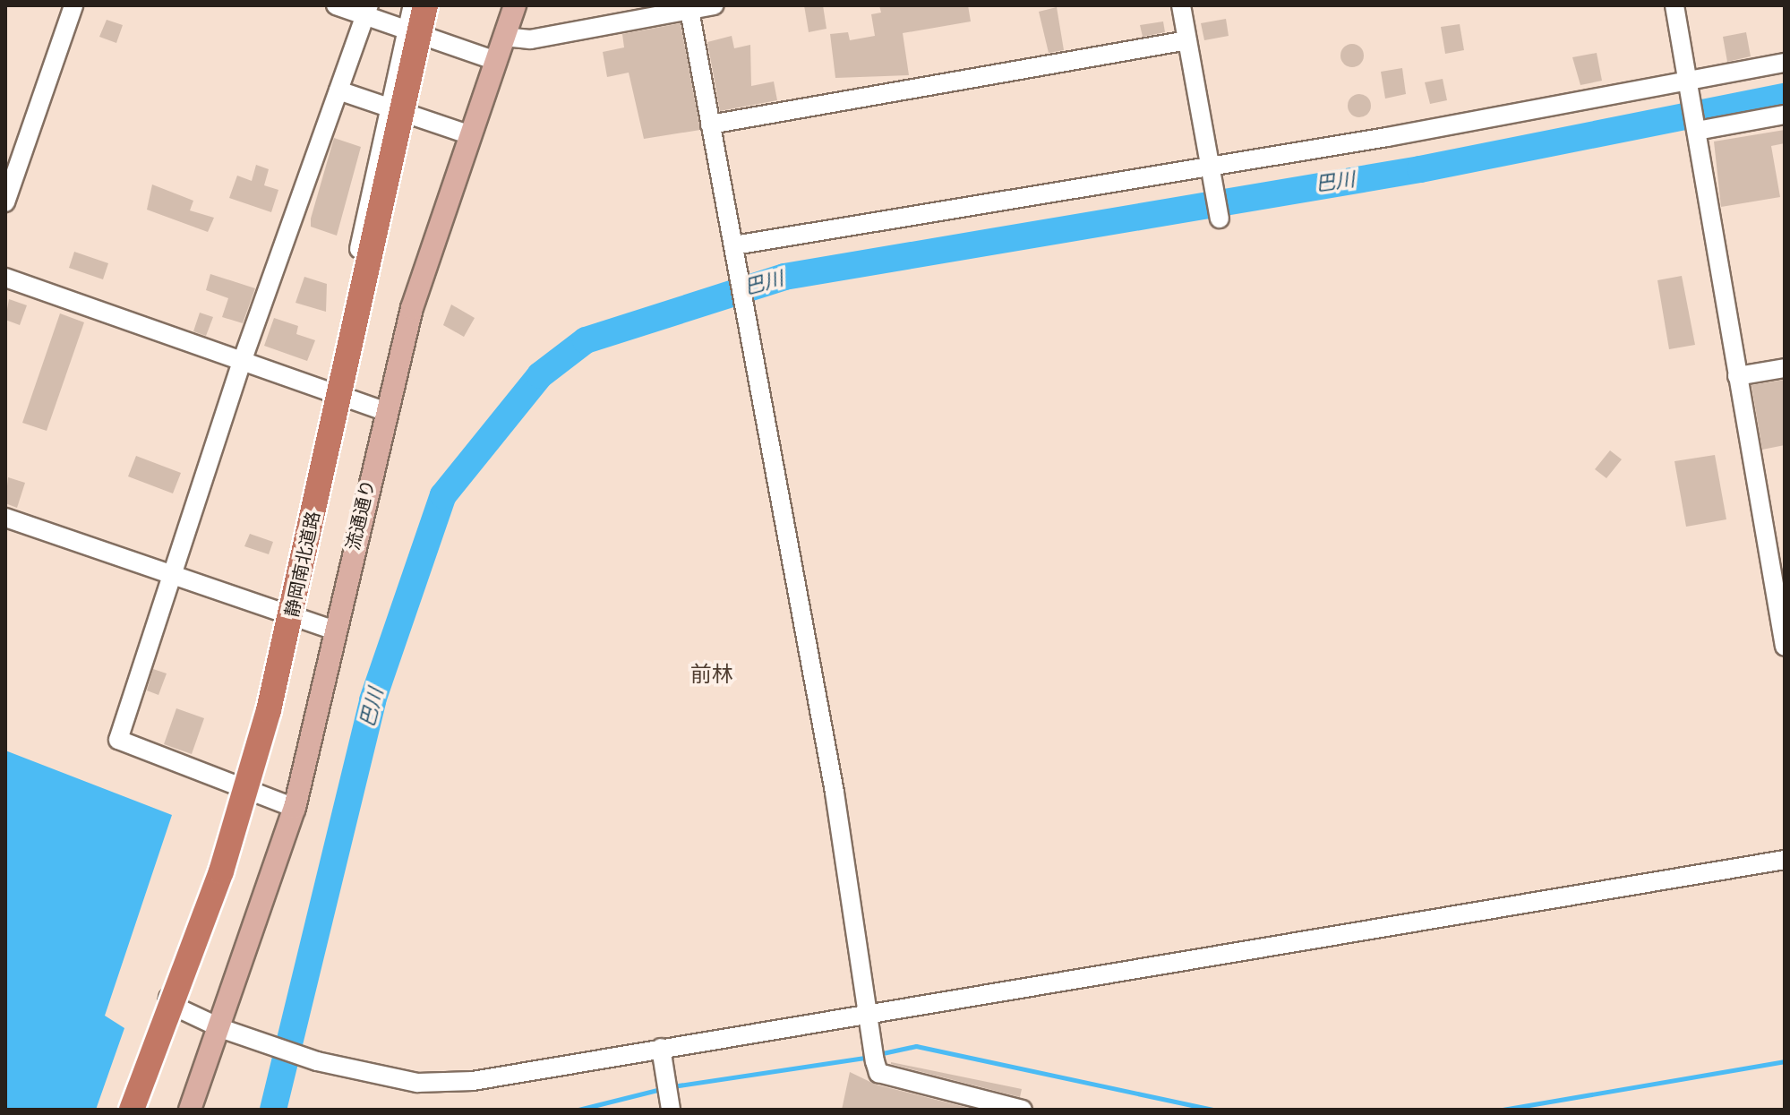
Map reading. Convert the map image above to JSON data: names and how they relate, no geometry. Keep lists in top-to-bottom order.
{
  "streets": {
    "highway": ["静岡南北道路"],
    "main road": ["流通通り"]
  },
  "districts": ["前林"],
  "water": ["巴川"]
}
